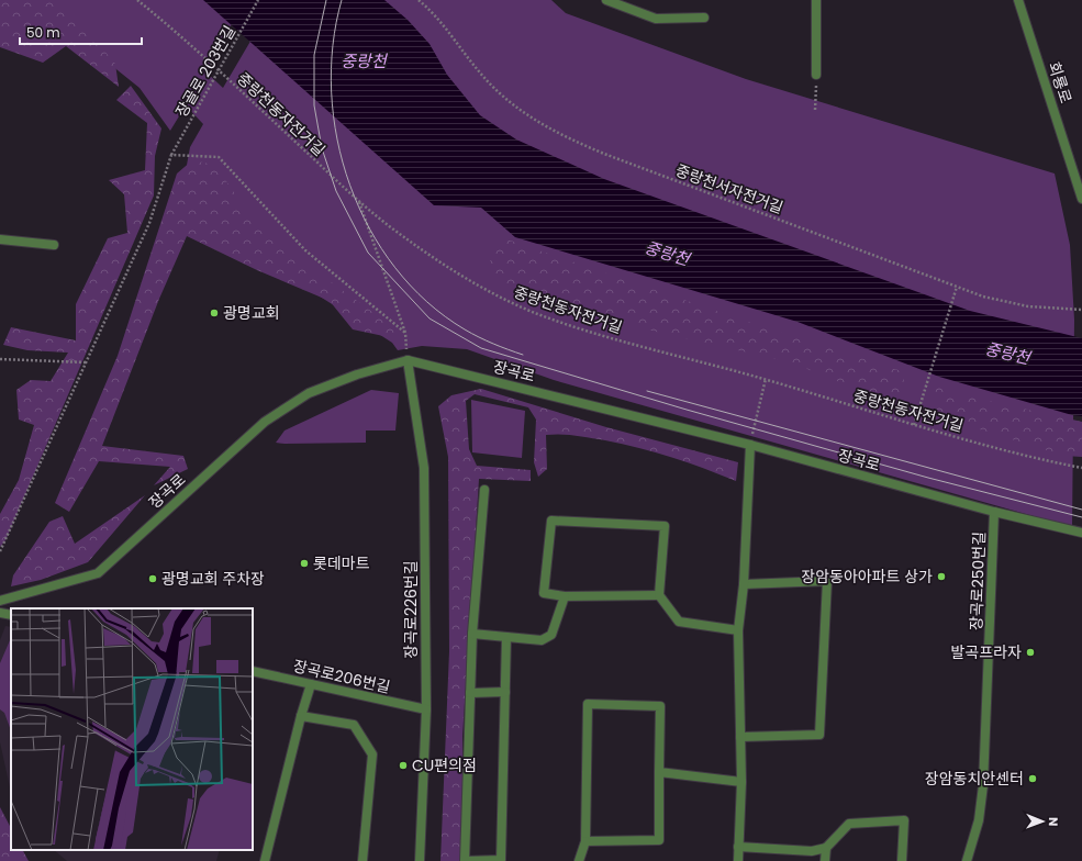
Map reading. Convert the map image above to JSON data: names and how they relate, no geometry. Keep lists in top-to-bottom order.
{
  "streets": {
    "street": [
      "회룡로",
      "장곡로",
      "장곡로250번길",
      "장곡로226번길",
      "장곡로206번길"
    ],
    "path": ["장골로 203번길", "중랑천동자전거길", "중랑천서자전거길"]
  },
  "crossings": [
    ["장곡로", "장곡로250번길"],
    ["장곡로", "장곡로226번길"],
    ["장곡로226번길", "장곡로206번길"]
  ],
  "water": ["중랑천"],
  "places": [
    "광명교회",
    "롯데마트",
    "장암동아아파트 상가",
    "광명교회 주차장",
    "발곡프라자",
    "CU편의점",
    "장암동치안센터"
  ],
  "scale_bar": "50 m",
  "north": "right"
}
